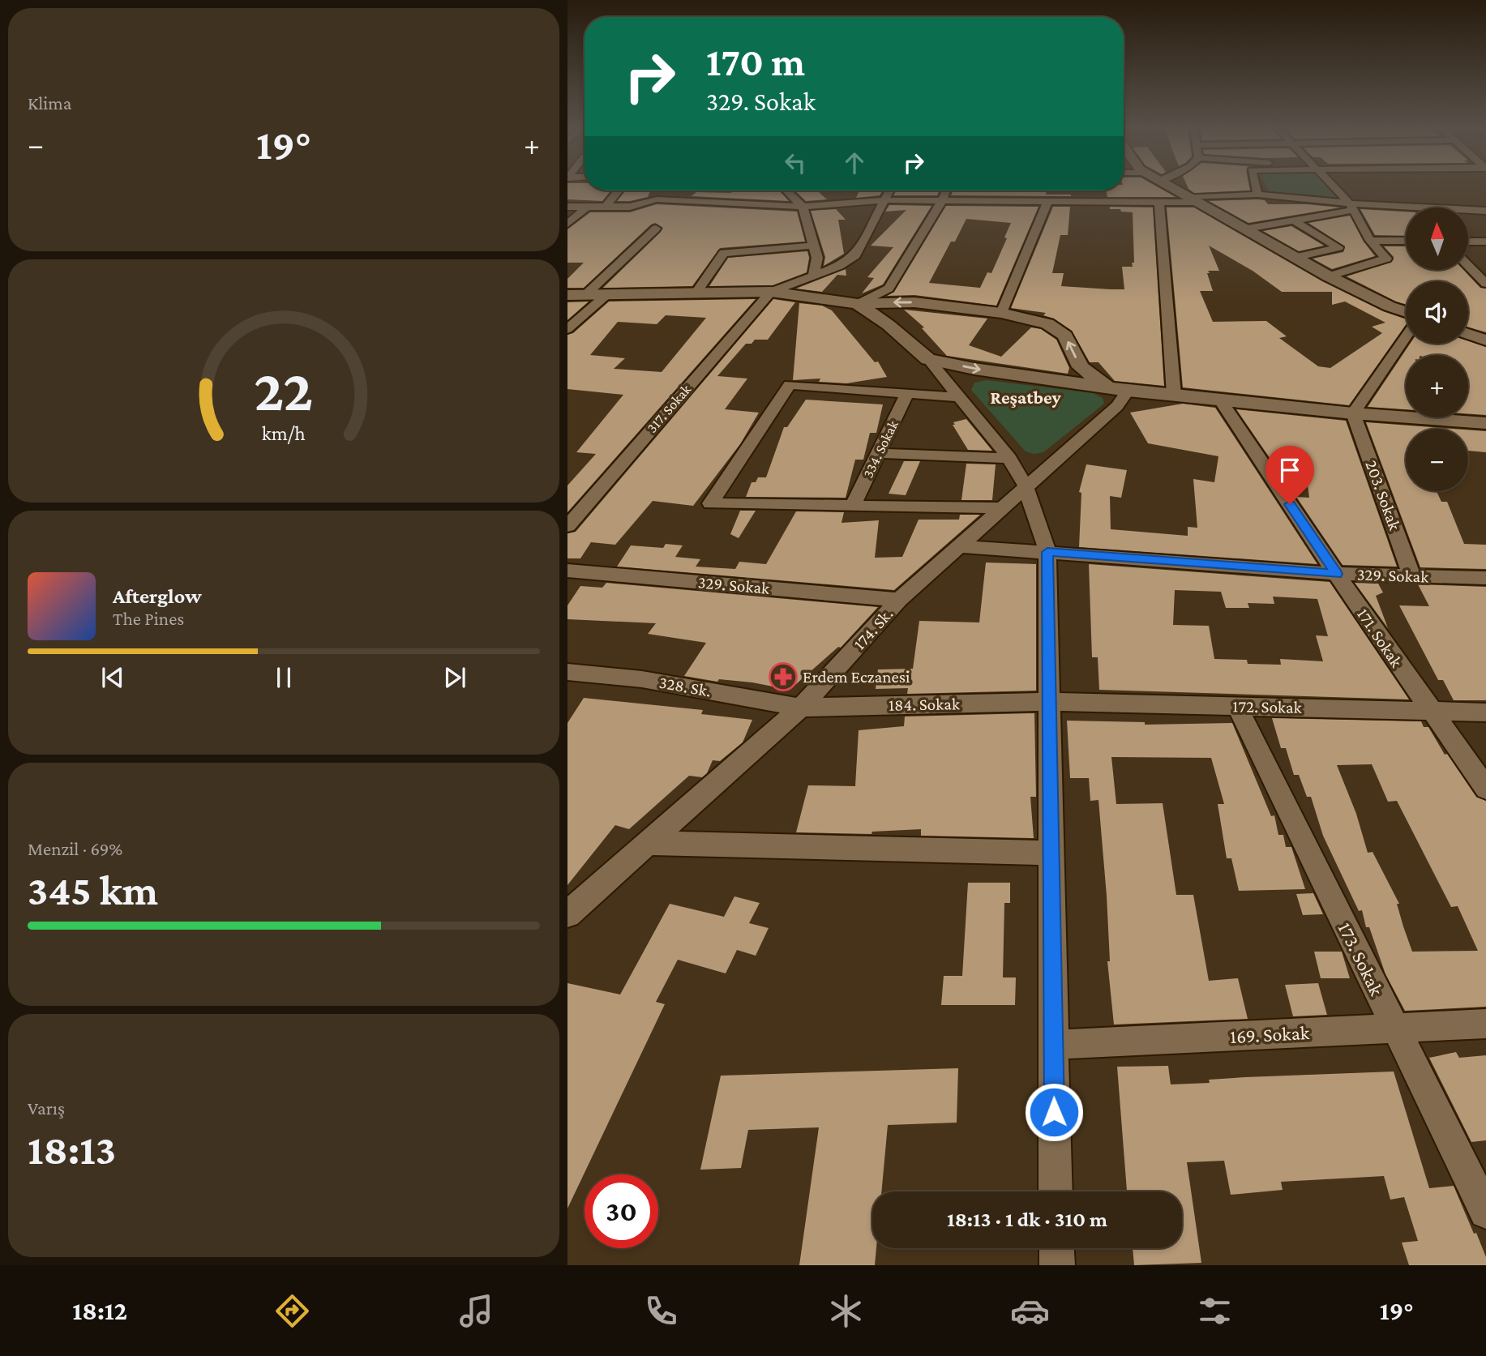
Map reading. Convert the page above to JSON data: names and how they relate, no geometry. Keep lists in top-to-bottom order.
{
  "streets": {
    "street": [
      "317. Sokak",
      "334. Sokak",
      "203. Sokak",
      "329. Sokak",
      "174. Sk.",
      "171. Sokak",
      "328. Sk.",
      "184. Sokak",
      "172. Sokak",
      "173. Sokak",
      "169. Sokak"
    ]
  },
  "crossings": [
    ["203. Sokak", "329. Sokak"],
    ["329. Sokak", "174. Sk."],
    ["329. Sokak", "171. Sokak"],
    ["174. Sk.", "328. Sk."],
    ["174. Sk.", "184. Sokak"],
    ["171. Sokak", "172. Sokak"],
    ["328. Sk.", "184. Sokak"],
    ["184. Sokak", "172. Sokak"],
    ["172. Sokak", "173. Sokak"],
    ["173. Sokak", "169. Sokak"]
  ],
  "districts": ["Reşatbey"],
  "places": {
    "pharmacy": ["Erdem Eczanesi"]
  },
  "north": "top",
  "page": {
    "tile": [
      "Klima",
      ["Menzil · 69%", "345 km"],
      ["Varış", "18:13"]
    ],
    "turn": ["170 m", "329. Sokak"],
    "heat": ["−", "19°", "+"],
    "map_buttons": ["+", "−"],
    "song": ["Afterglow", "The Pines"],
    "limit": "30",
    "trip": "18:13 · 1 dk · 310 m",
    "tabs": ["18:12", "19°"],
    "gauge": ["22", "km/h"]
  }
}
